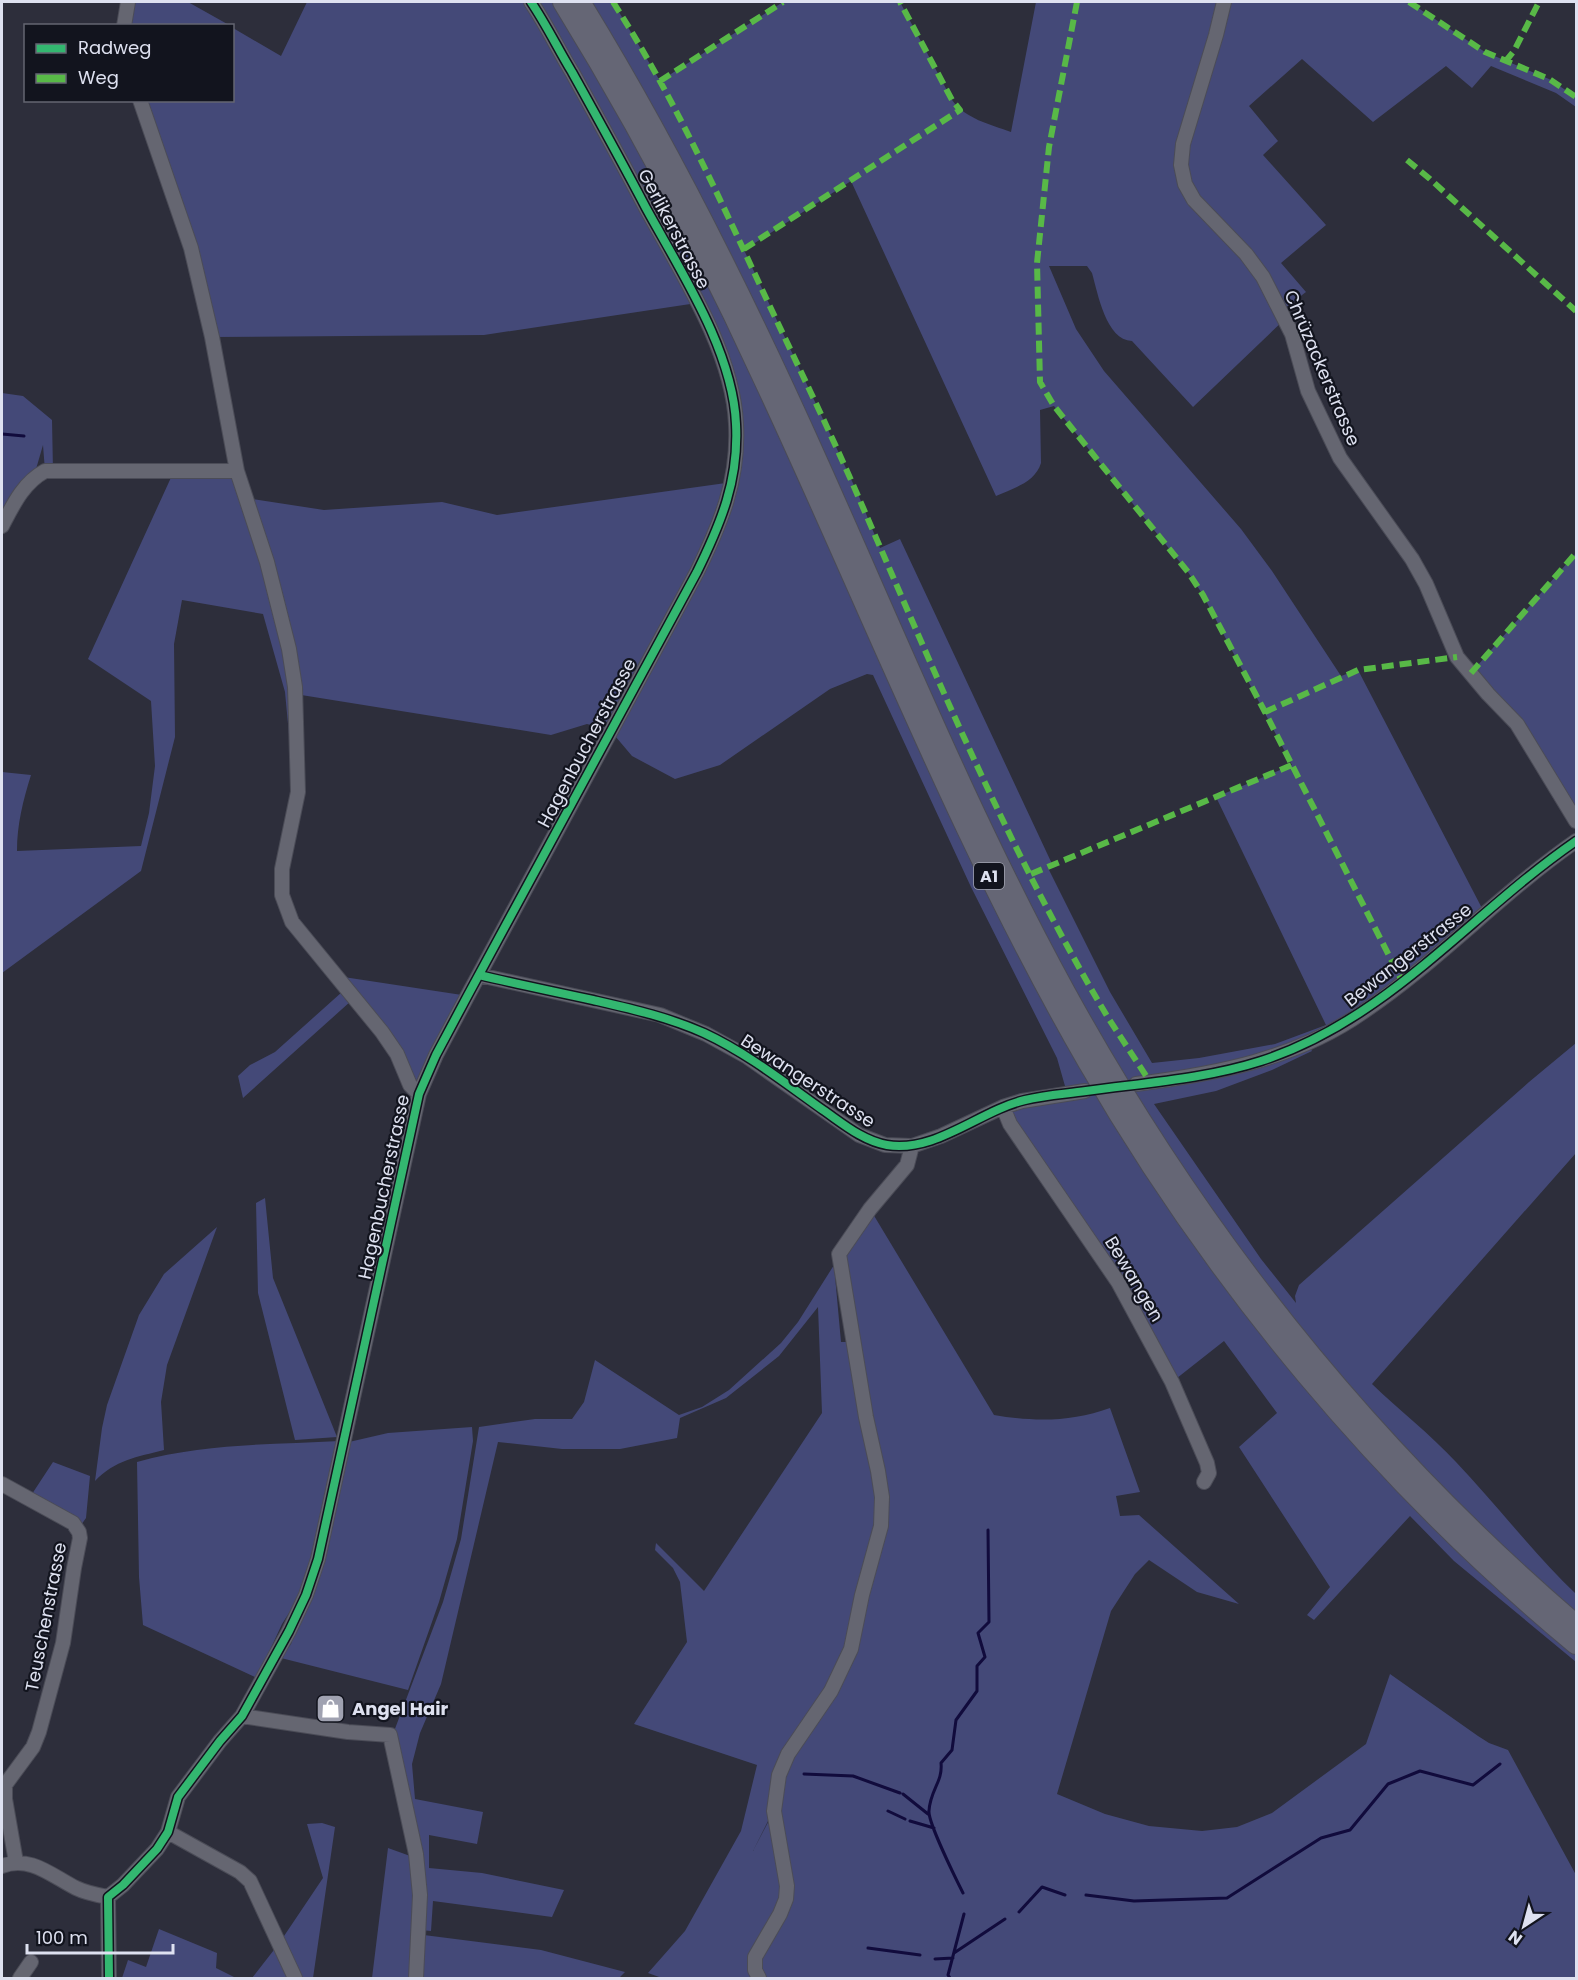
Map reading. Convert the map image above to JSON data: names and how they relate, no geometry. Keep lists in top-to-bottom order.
{
  "streets": {
    "highway": ["A1"],
    "street": [
      "Gerlikerstrasse",
      "Chrüzackerstrasse",
      "Hagenbucherstrasse",
      "Bewangerstrasse",
      "Bewangen",
      "Teuschenstrasse"
    ]
  },
  "crossings": [
    ["Gerlikerstrasse", "Hagenbucherstrasse"],
    ["Hagenbucherstrasse", "Bewangerstrasse"],
    ["Bewangerstrasse", "Bewangen"]
  ],
  "places": {
    "shop": ["Angel Hair"]
  },
  "legend": ["Radweg", "Weg"],
  "scale_bar": "100 m",
  "north": "bottom left"
}
